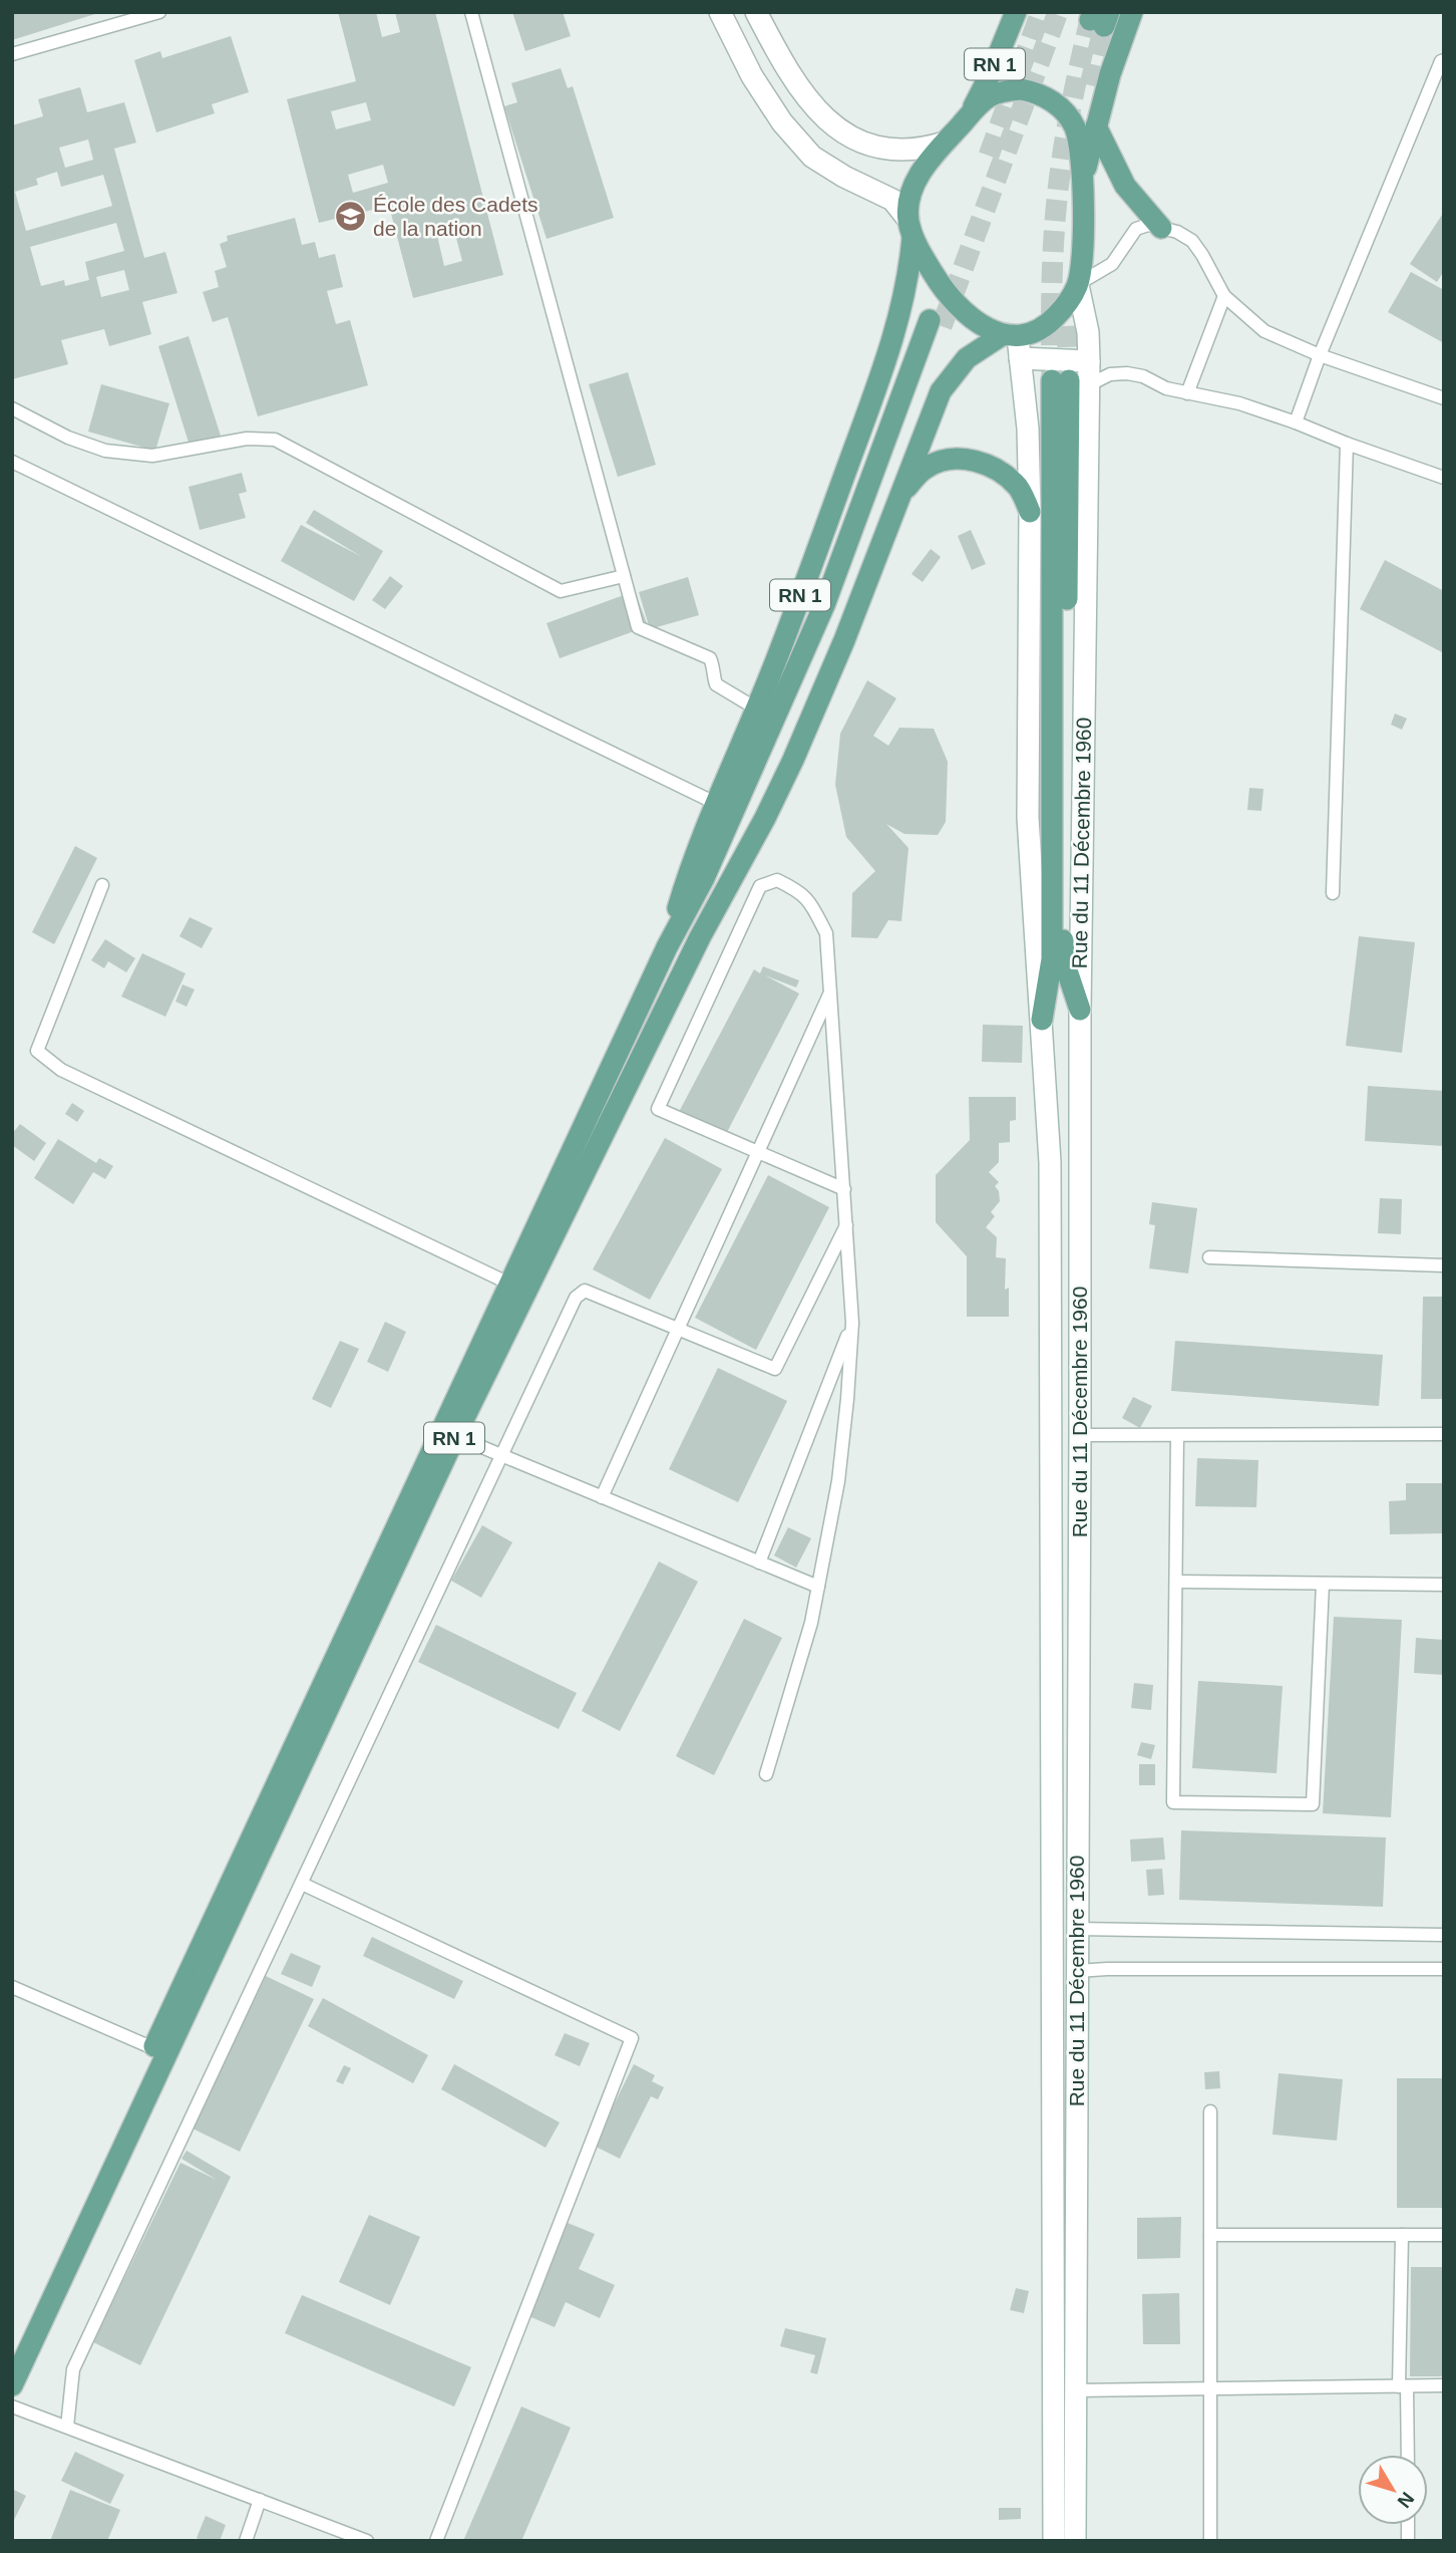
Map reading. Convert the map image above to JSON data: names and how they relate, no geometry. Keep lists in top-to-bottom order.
{
  "streets": {
    "main road": ["RN 1", "Rue du 11 Décembre 1960"]
  },
  "crossings": [
    ["RN 1", "Rue du 11 Décembre 1960"]
  ],
  "places": {
    "school or university": ["École des Cadets de la nation"]
  },
  "north": "bottom right"
}
